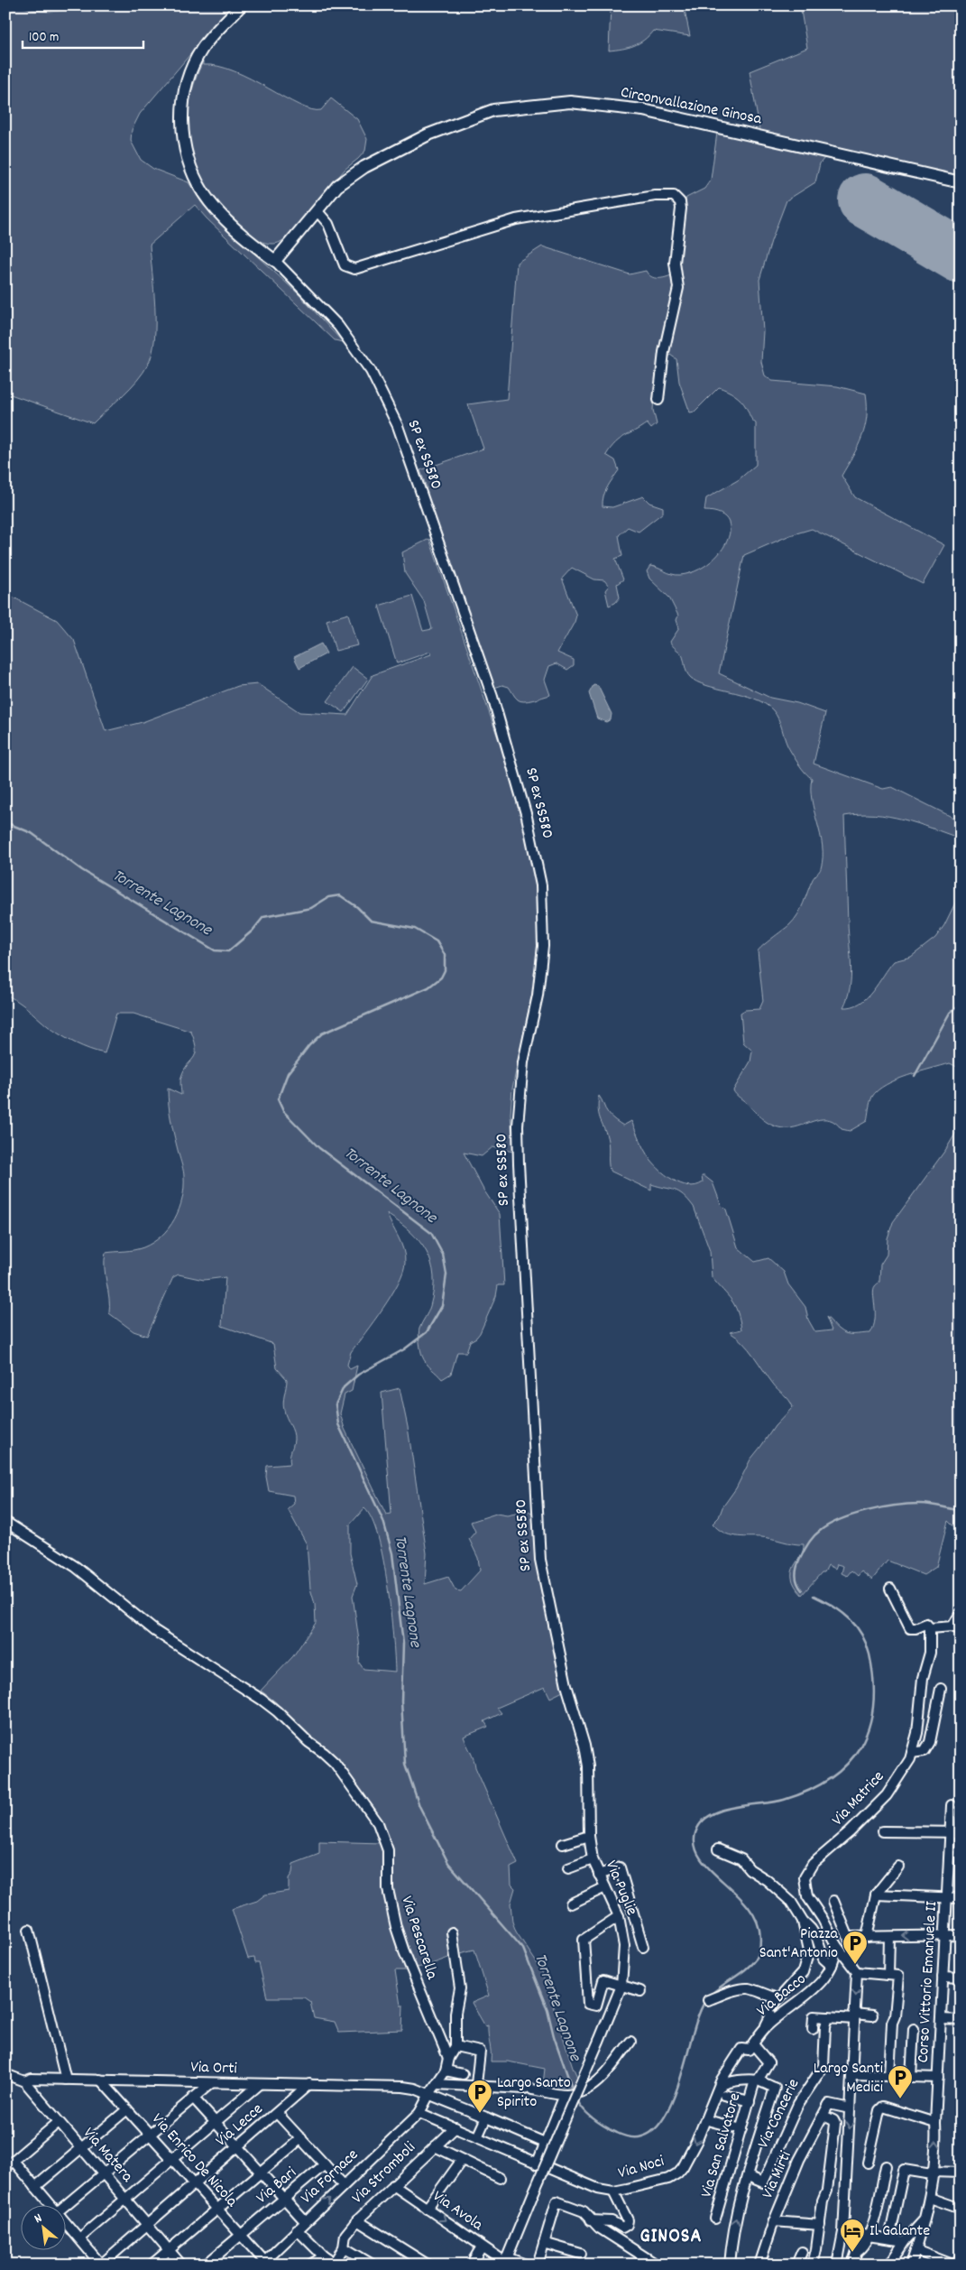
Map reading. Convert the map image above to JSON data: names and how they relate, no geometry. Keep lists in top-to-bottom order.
{
  "streets": {
    "main road": ["Circonvallazione Ginosa", "SP ex SS580"],
    "street": [
      "Via Matrice",
      "Via Puglie",
      "Via Pescarella",
      "Corso Vittorio Emanuele II",
      "Via Bacco",
      "Via Orti",
      "Via Concerie",
      "Via Lecce",
      "Via San Salvatore",
      "Via Matera",
      "Via Enrico De Nicola",
      "Via Noci",
      "Via Stromboli",
      "Via Mirti",
      "Via Fornace",
      "Via Bari",
      "Via Avola"
    ]
  },
  "crossings": [
    ["Circonvallazione Ginosa", "SP ex SS580"],
    ["SP ex SS580", "Via Puglie"],
    ["Via Matrice", "Via Bacco"],
    ["Via Puglie", "Via Avola"],
    ["Via Bacco", "Via San Salvatore"],
    ["Via Bacco", "Via Noci"],
    ["Via Orti", "Via Lecce"],
    ["Via Orti", "Via Matera"],
    ["Via Orti", "Via Enrico De Nicola"],
    ["Via Orti", "Via Fornace"],
    ["Via Lecce", "Via Matera"],
    ["Via Lecce", "Via Enrico De Nicola"],
    ["Via San Salvatore", "Via Noci"],
    ["Via Enrico De Nicola", "Via Fornace"],
    ["Via Enrico De Nicola", "Via Bari"],
    ["Via Noci", "Via Stromboli"],
    ["Via Noci", "Via Fornace"],
    ["Via Stromboli", "Via Avola"]
  ],
  "districts": ["GINOSA"],
  "water": ["Torrente Lagnone"],
  "places": {
    "parking": ["Piazza Sant'Antonio", "Largo Santi Medici", "Largo Santo Spirito"],
    "hotel": ["Il Galante"]
  },
  "scale_bar": "100 m",
  "north": "top left"
}
